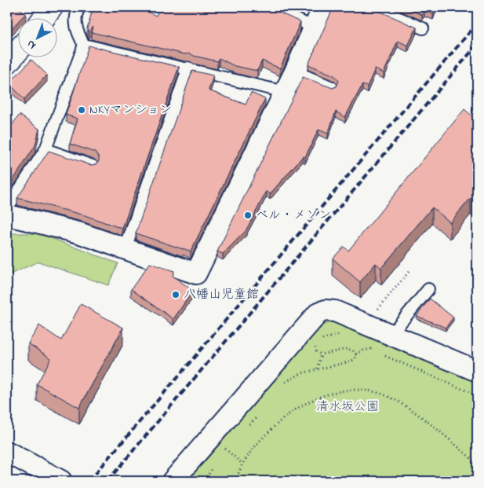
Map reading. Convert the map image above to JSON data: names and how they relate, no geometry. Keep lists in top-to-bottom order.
{
  "parks": ["清水坂公園"],
  "places": ["NKYマンション", "ベル・メゾン", "八幡山児童館"],
  "north": "bottom left"
}
